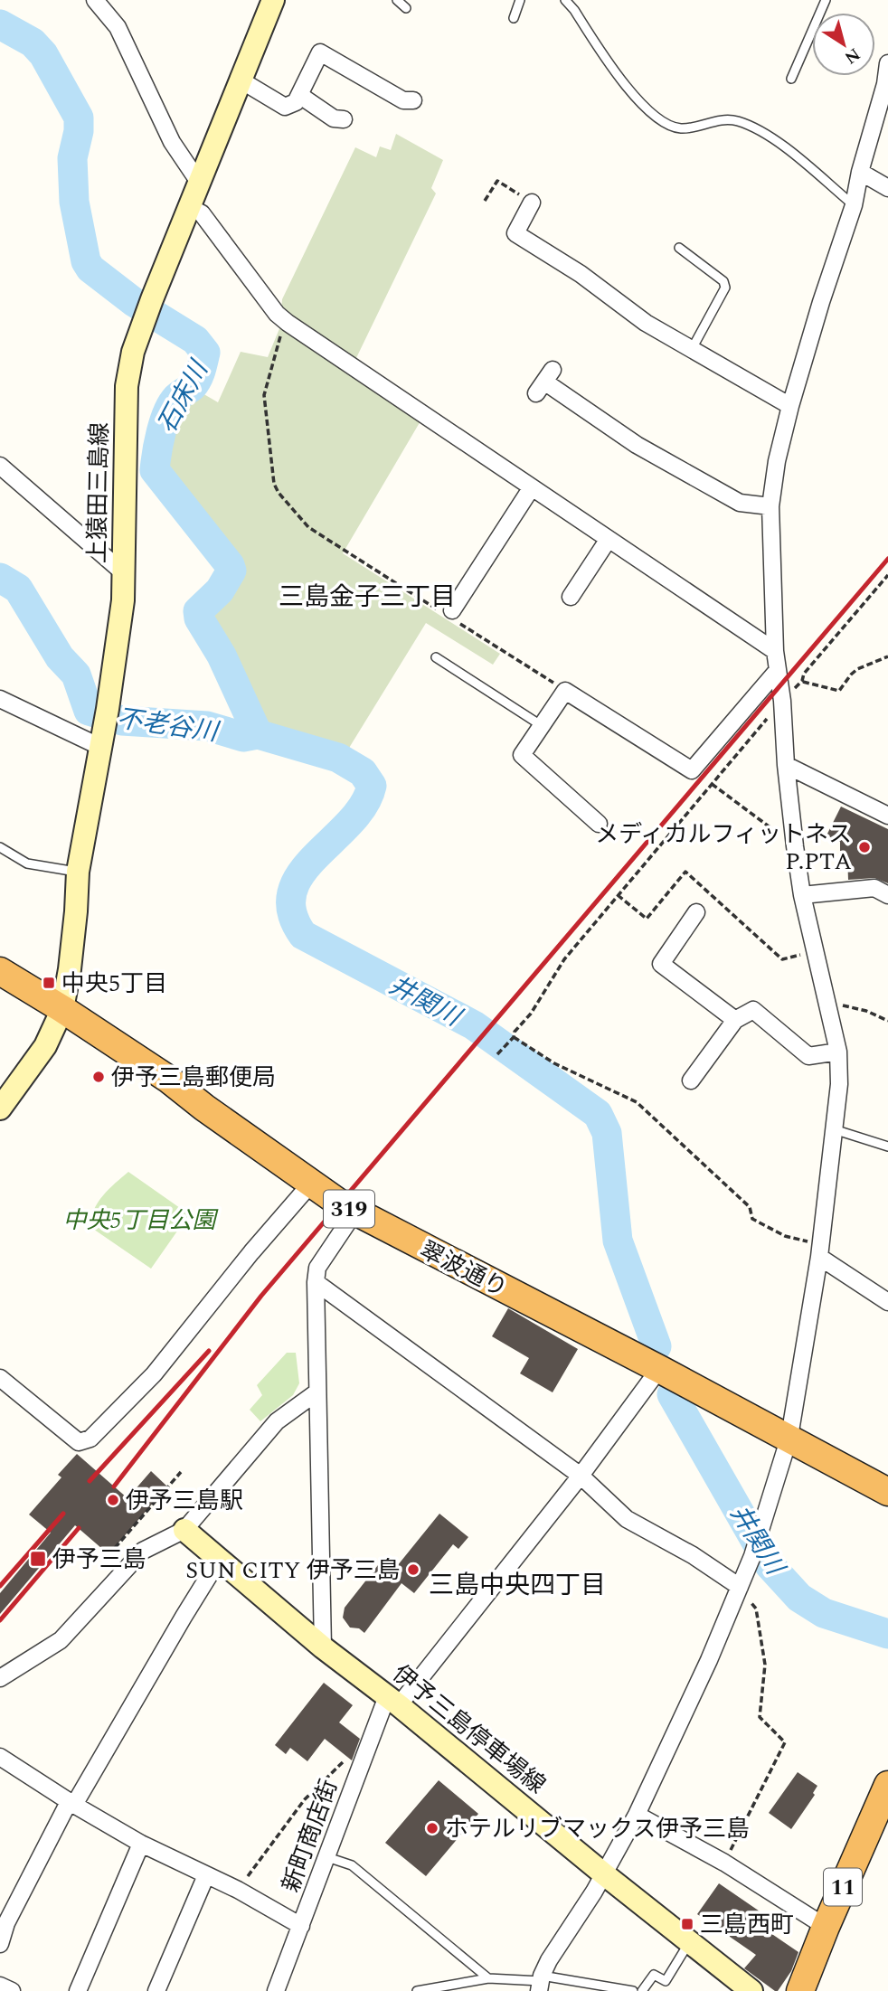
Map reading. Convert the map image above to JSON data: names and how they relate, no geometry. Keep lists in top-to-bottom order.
{
  "streets": {
    "highway": ["319", "翠波通り", "11"],
    "main road": ["上猿田三島線", "伊予三島停車場線"],
    "street": ["新町商店街"]
  },
  "crossings": [
    ["上猿田三島線", "319"],
    ["上猿田三島線", "翠波通り"],
    ["319", "翠波通り"],
    ["翠波通り", "新町商店街"],
    ["伊予三島停車場線", "新町商店街"]
  ],
  "districts": ["三島金子三丁目", "三島中央四丁目"],
  "water": ["石床川", "不老谷川", "井関川"],
  "parks": ["中央5丁目公園"],
  "places": {
    "other": [
      "メディカルフィットネス P.PTA",
      "伊予三島郵便局",
      "伊予三島駅",
      "SUN CITY 伊予三島",
      "ホテルリブマックス伊予三島"
    ],
    "transit": ["中央5丁目", "伊予三島", "三島西町"]
  },
  "north": "bottom right"
}
